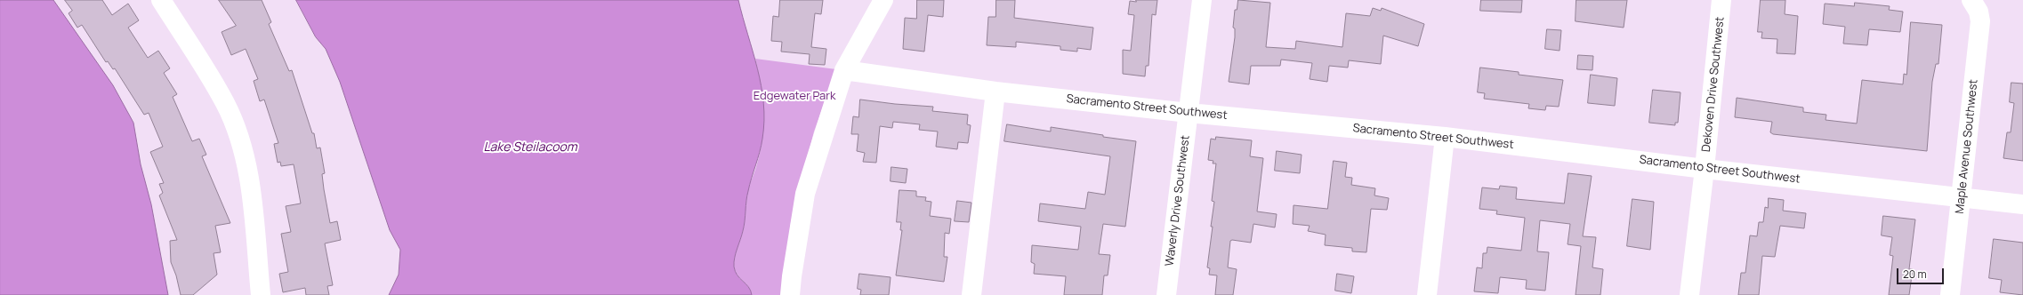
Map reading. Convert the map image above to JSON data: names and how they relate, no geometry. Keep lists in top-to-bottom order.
{
  "streets": {
    "street": [
      "Dekoven Drive Southwest",
      "Sacramento Street Southwest",
      "Maple Avenue Southwest",
      "Waverly Drive Southwest"
    ]
  },
  "crossings": [
    ["Dekoven Drive Southwest", "Sacramento Street Southwest"],
    ["Sacramento Street Southwest", "Maple Avenue Southwest"],
    ["Sacramento Street Southwest", "Waverly Drive Southwest"]
  ],
  "water": ["Lake Steilacoom"],
  "parks": ["Edgewater Park"],
  "scale_bar": "20 m"
}
